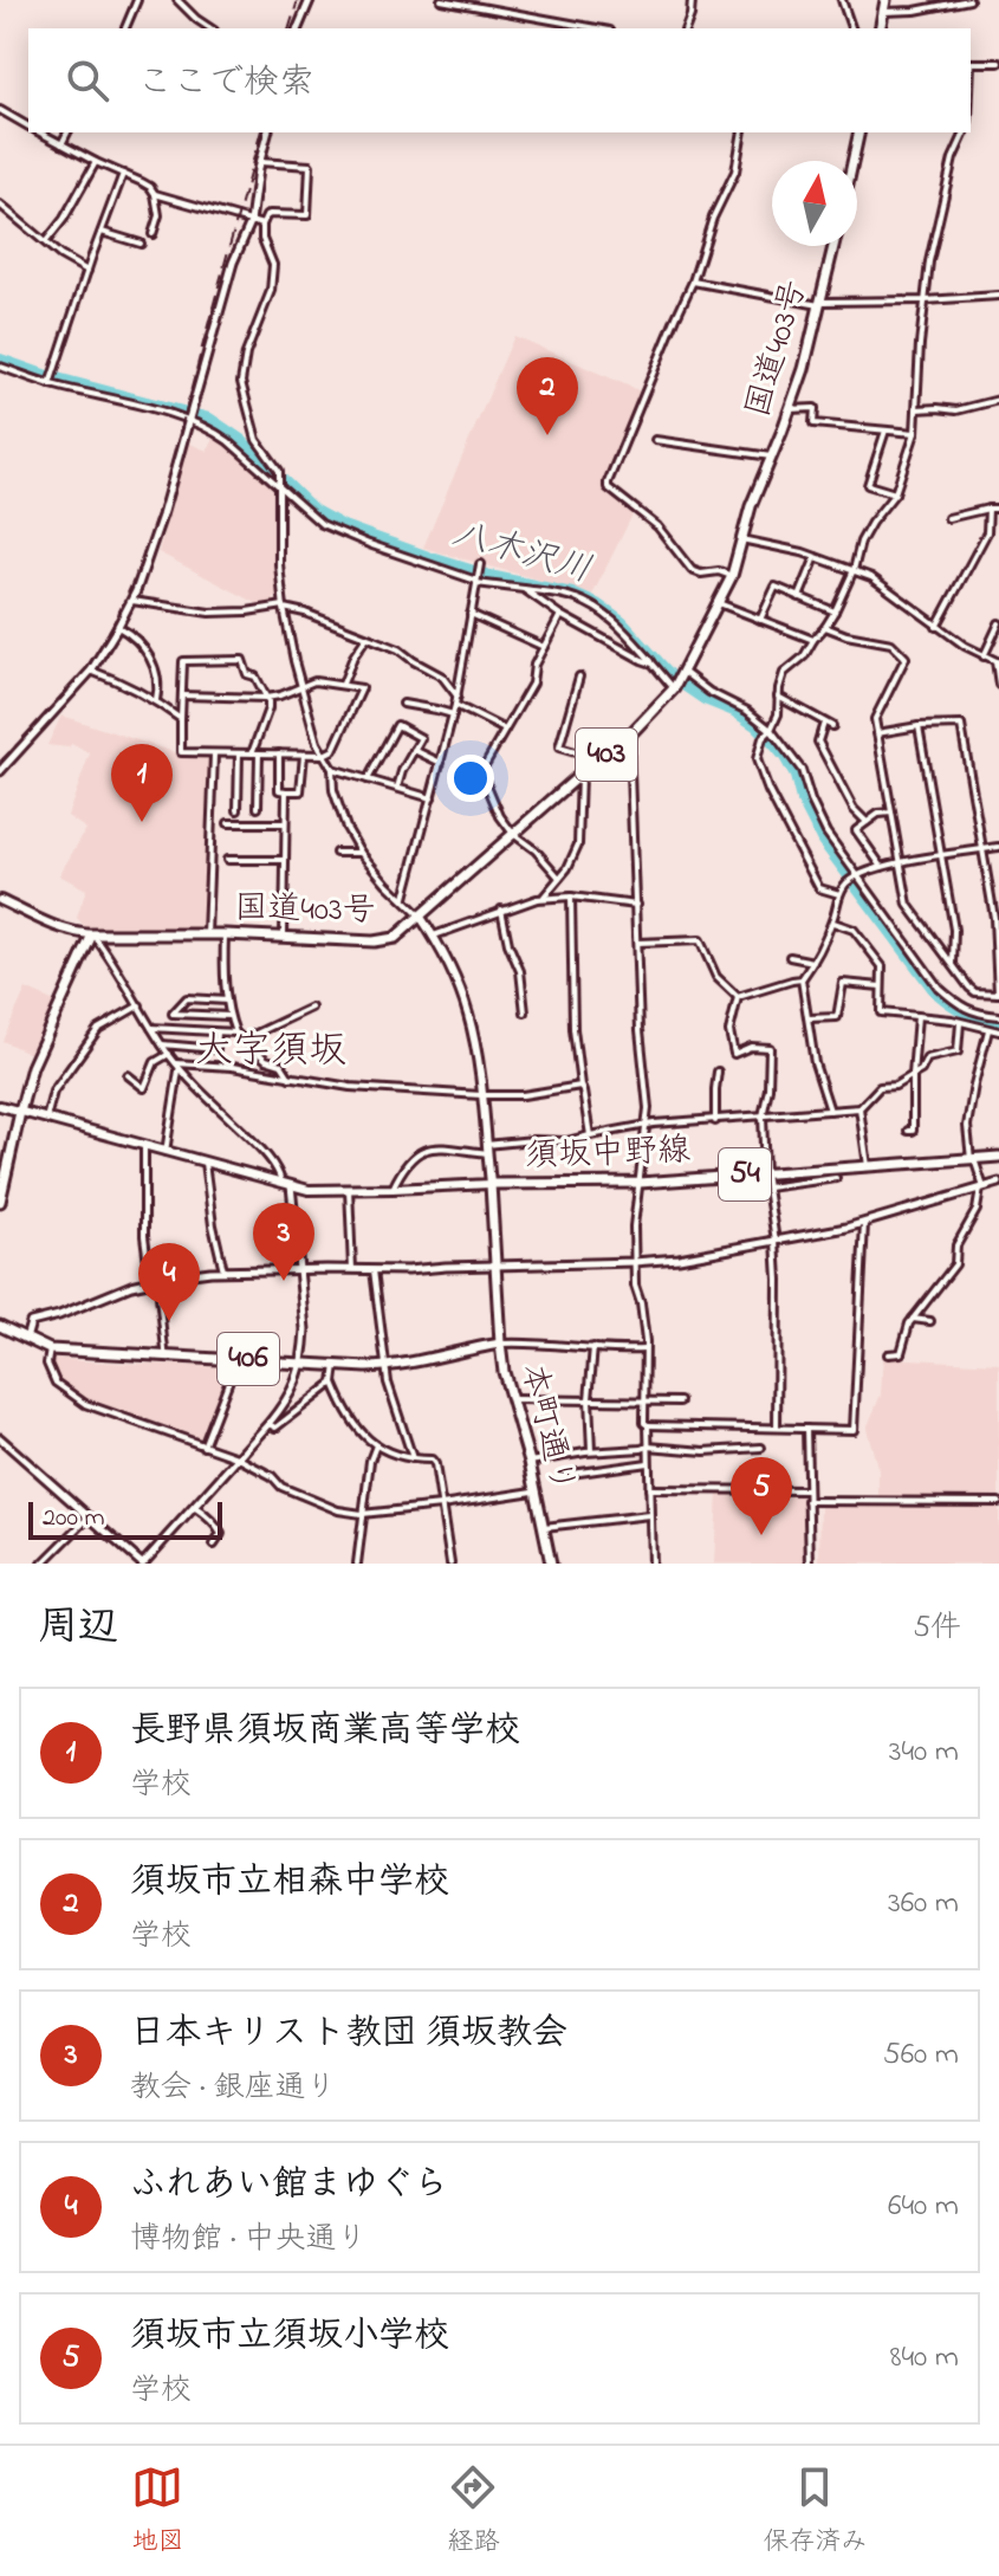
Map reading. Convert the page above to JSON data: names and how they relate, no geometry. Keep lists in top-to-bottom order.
{
  "streets": {
    "main road": [
      "国道403号",
      "403",
      "須坂中野線",
      "54",
      "406",
      "本町通り"
    ]
  },
  "crossings": [
    ["須坂中野線", "406"],
    ["須坂中野線", "本町通り"],
    ["406", "本町通り"]
  ],
  "districts": ["大字須坂"],
  "water": ["八木沢川"],
  "scale_bar": "200 m",
  "north": "top",
  "page": {
    "search": "ここで検索",
    "pins": [
      "2",
      "1",
      "3",
      "4",
      "5"
    ],
    "scale": "200 m",
    "heading": ["周辺", "5件"],
    "list": [
      {
        "mark": "1",
        "name": "長野県須坂商業高等学校",
        "note": "学校",
        "value": "340 m"
      },
      {
        "mark": "2",
        "name": "須坂市立相森中学校",
        "note": "学校",
        "value": "360 m"
      },
      {
        "mark": "3",
        "name": "日本キリスト教団 須坂教会",
        "note": "教会 · 銀座通り",
        "value": "560 m"
      },
      {
        "mark": "4",
        "name": "ふれあい館まゆぐら",
        "note": "博物館 · 中央通り",
        "value": "640 m"
      },
      {
        "mark": "5",
        "name": "須坂市立須坂小学校",
        "note": "学校",
        "value": "840 m"
      }
    ],
    "nav": ["地図", "経路", "保存済み"]
  }
}
